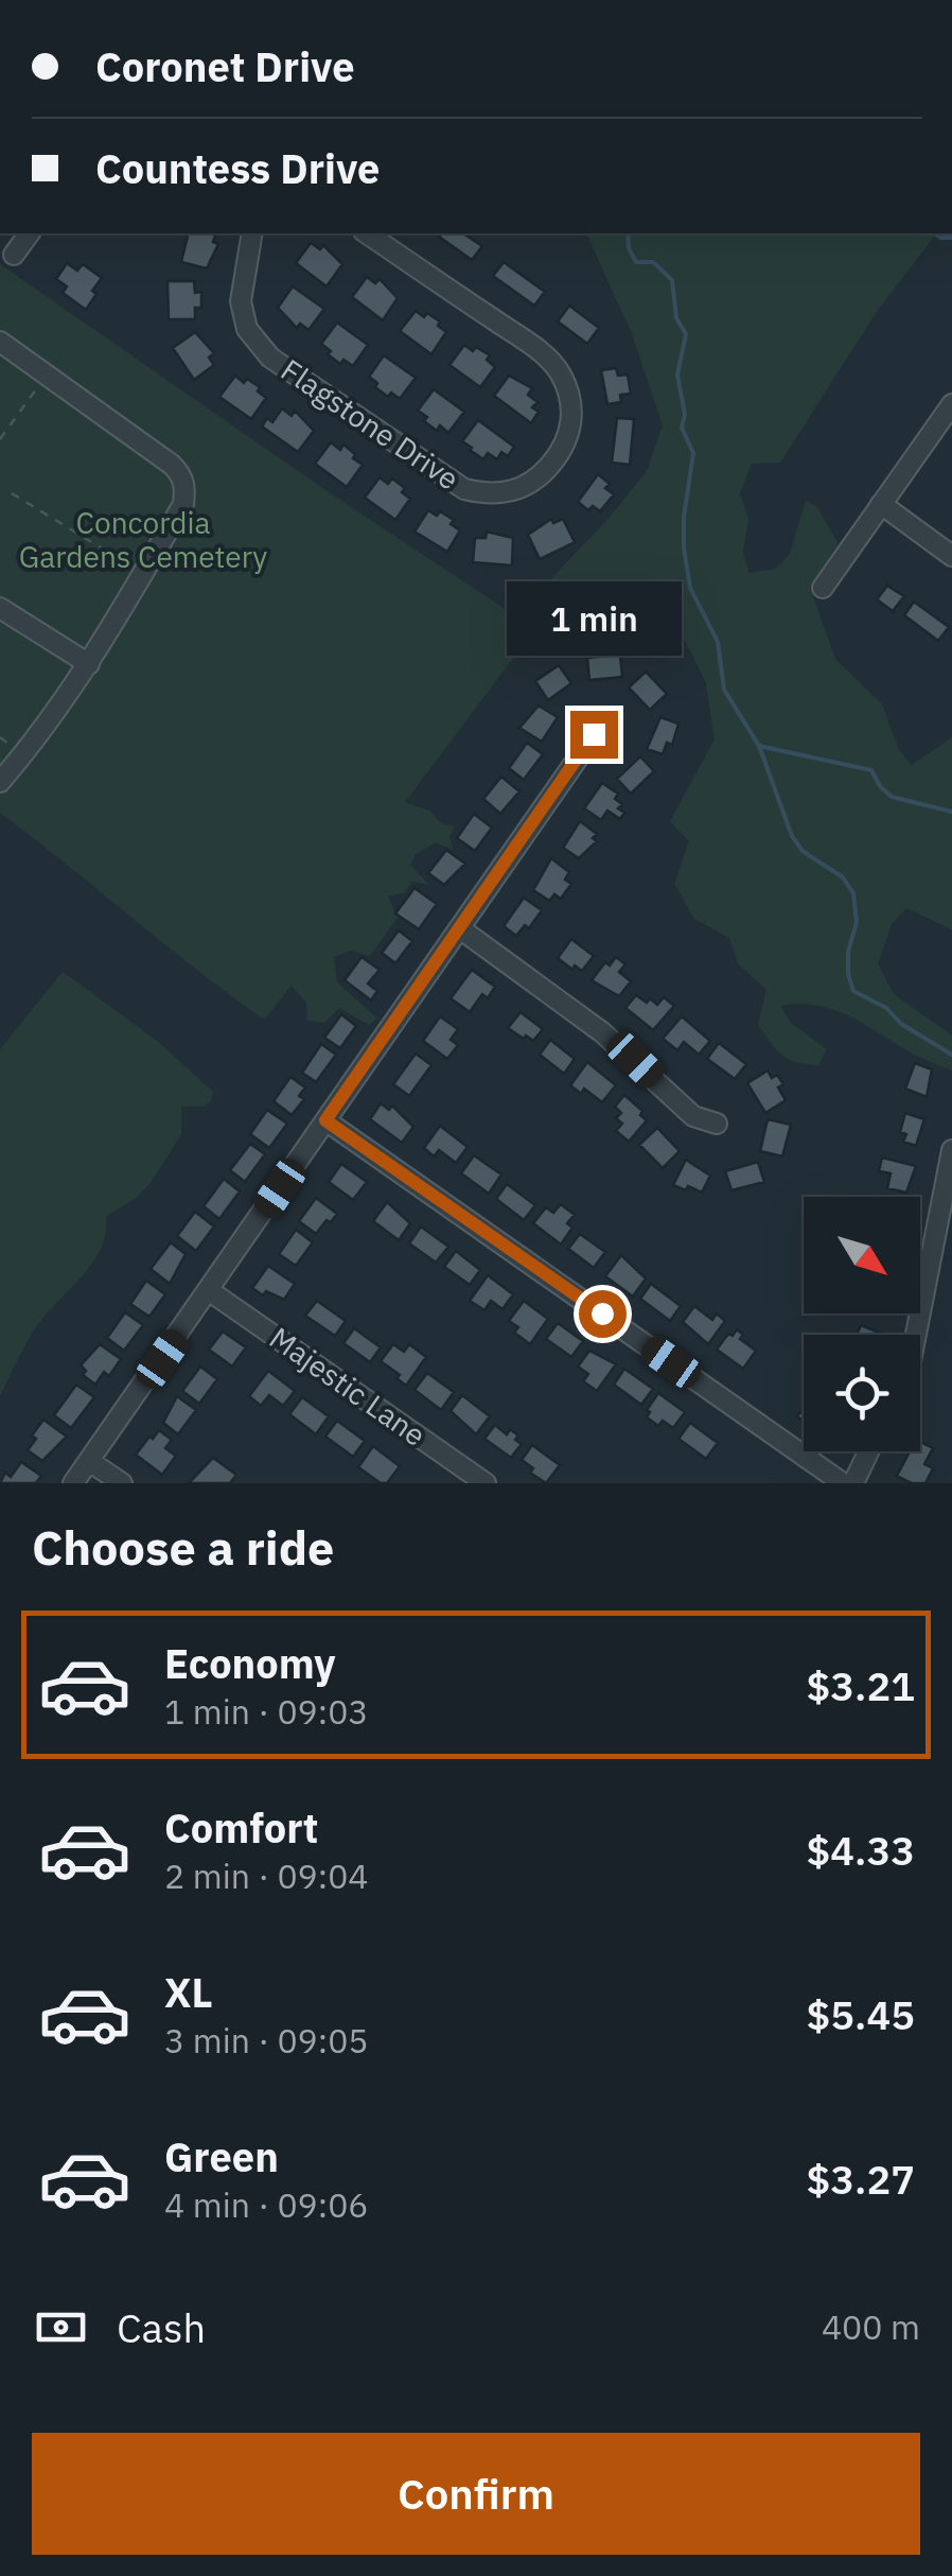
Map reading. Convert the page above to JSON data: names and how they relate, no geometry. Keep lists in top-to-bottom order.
{
  "streets": {
    "street": ["Flagstone Drive", "Majestic Lane"]
  },
  "parks": ["Concordia Gardens Cemetery"],
  "north": "bottom right",
  "page": {
    "banner": ["Coronet Drive", "Countess Drive"],
    "bubble": "1 min",
    "heading": "Choose a ride",
    "list": [
      {
        "name": "Economy",
        "note": "1 min · 09:03",
        "value": "$3.21"
      },
      {
        "name": "Comfort",
        "note": "2 min · 09:04",
        "value": "$4.33"
      },
      {
        "name": "XL",
        "note": "3 min · 09:05",
        "value": "$5.45"
      },
      {
        "name": "Green",
        "note": "4 min · 09:06",
        "value": "$3.27"
      }
    ],
    "pay": ["Cash", "400 m"],
    "buttons": "Confirm"
  }
}
